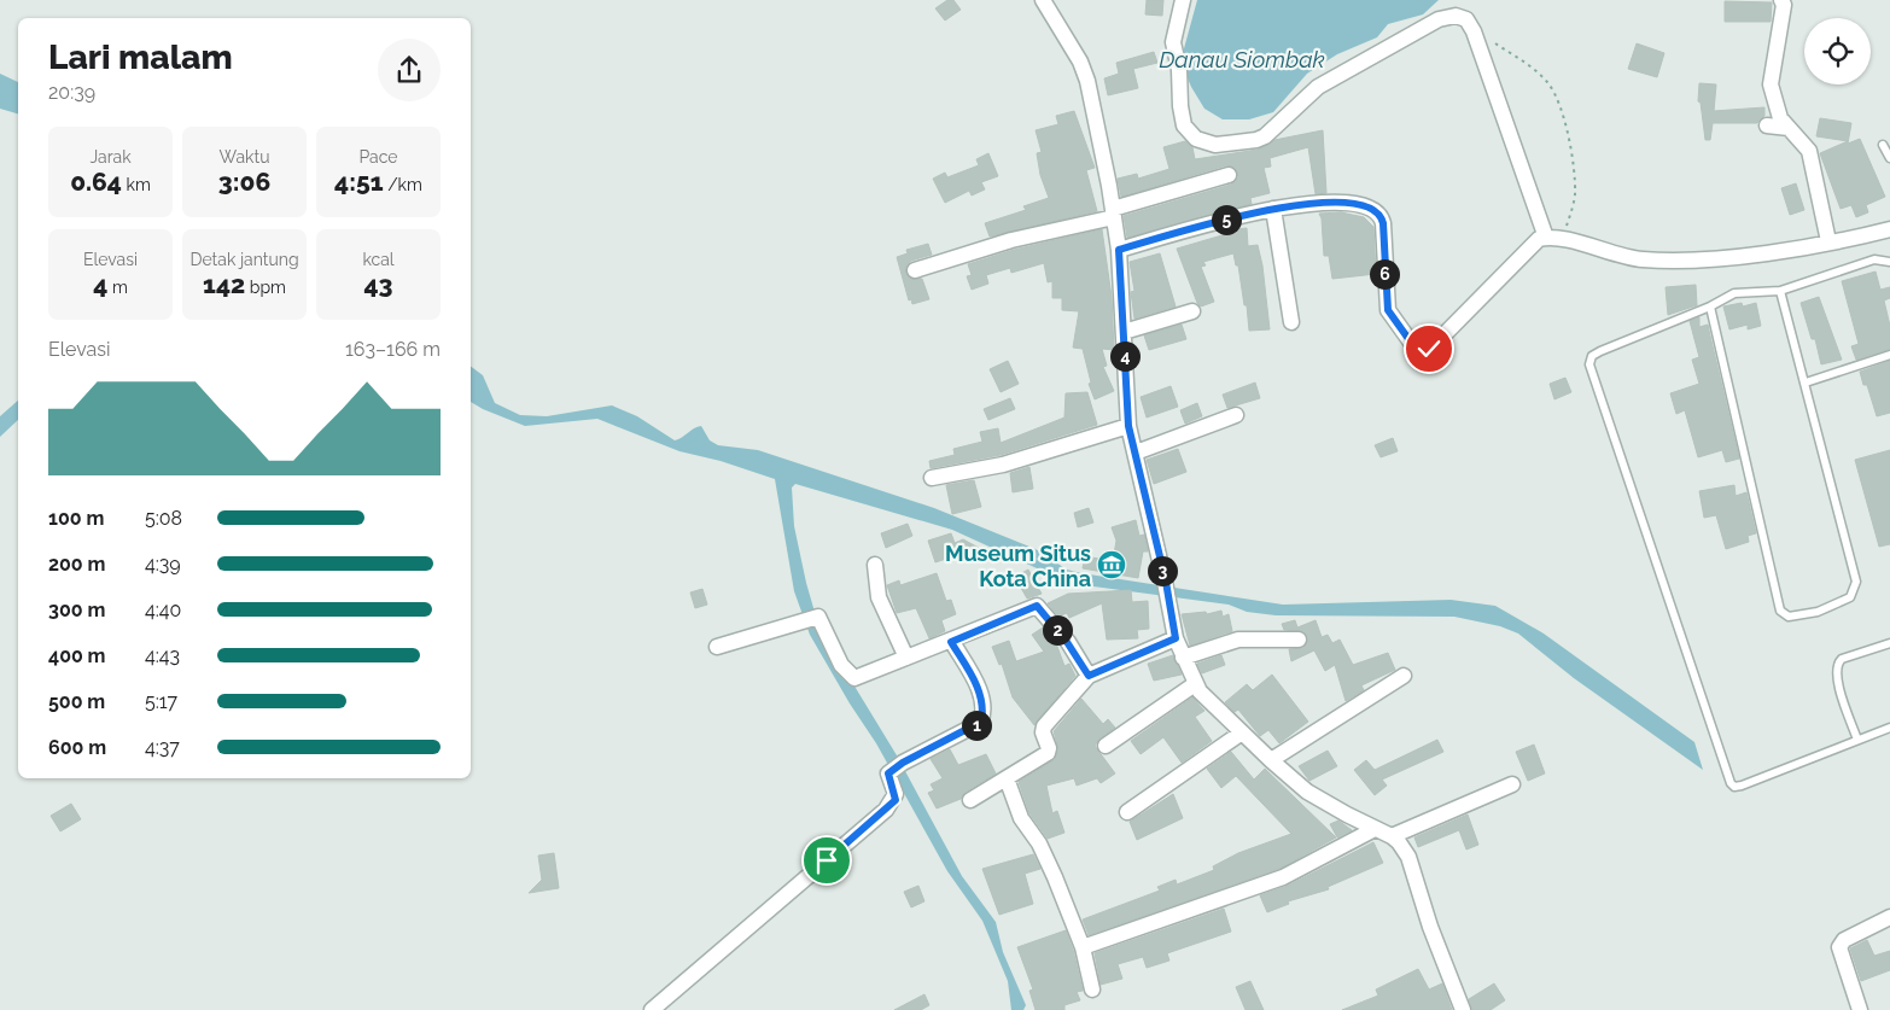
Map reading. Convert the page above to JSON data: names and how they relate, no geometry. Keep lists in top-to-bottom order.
{
  "water": ["Danau Siombak"],
  "places": {
    "museum": ["Museum Situs Kota China"]
  },
  "page": {
    "heading": ["Lari malam", "20:39"],
    "stats": [
      ["Jarak", "0.64 km"],
      ["Waktu", "3:06"],
      ["Pace", "4:51 /km"],
      ["Elevasi", "4 m"],
      ["Detak jantung", "142 bpm"],
      ["kcal", "43"]
    ],
    "pins": [
      "5",
      "6",
      "4",
      "3",
      "2",
      "1"
    ],
    "chart": ["Elevasi", "163–166 m"],
    "list": [
      {
        "name": "100 m",
        "note": "5:08"
      },
      {
        "name": "200 m",
        "note": "4:39"
      },
      {
        "name": "300 m",
        "note": "4:40"
      },
      {
        "name": "400 m",
        "note": "4:43"
      },
      {
        "name": "500 m",
        "note": "5:17"
      },
      {
        "name": "600 m",
        "note": "4:37"
      }
    ]
  }
}
